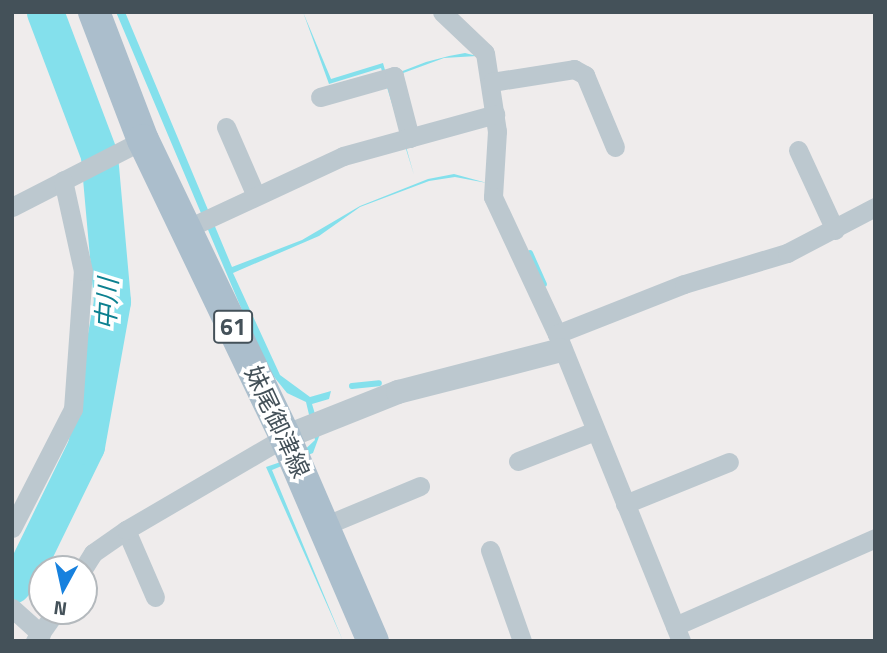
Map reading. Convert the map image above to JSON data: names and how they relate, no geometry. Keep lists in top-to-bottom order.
{
  "streets": {
    "main road": ["61", "妹尾御津線"]
  },
  "water": ["中川"],
  "north": "bottom"
}
